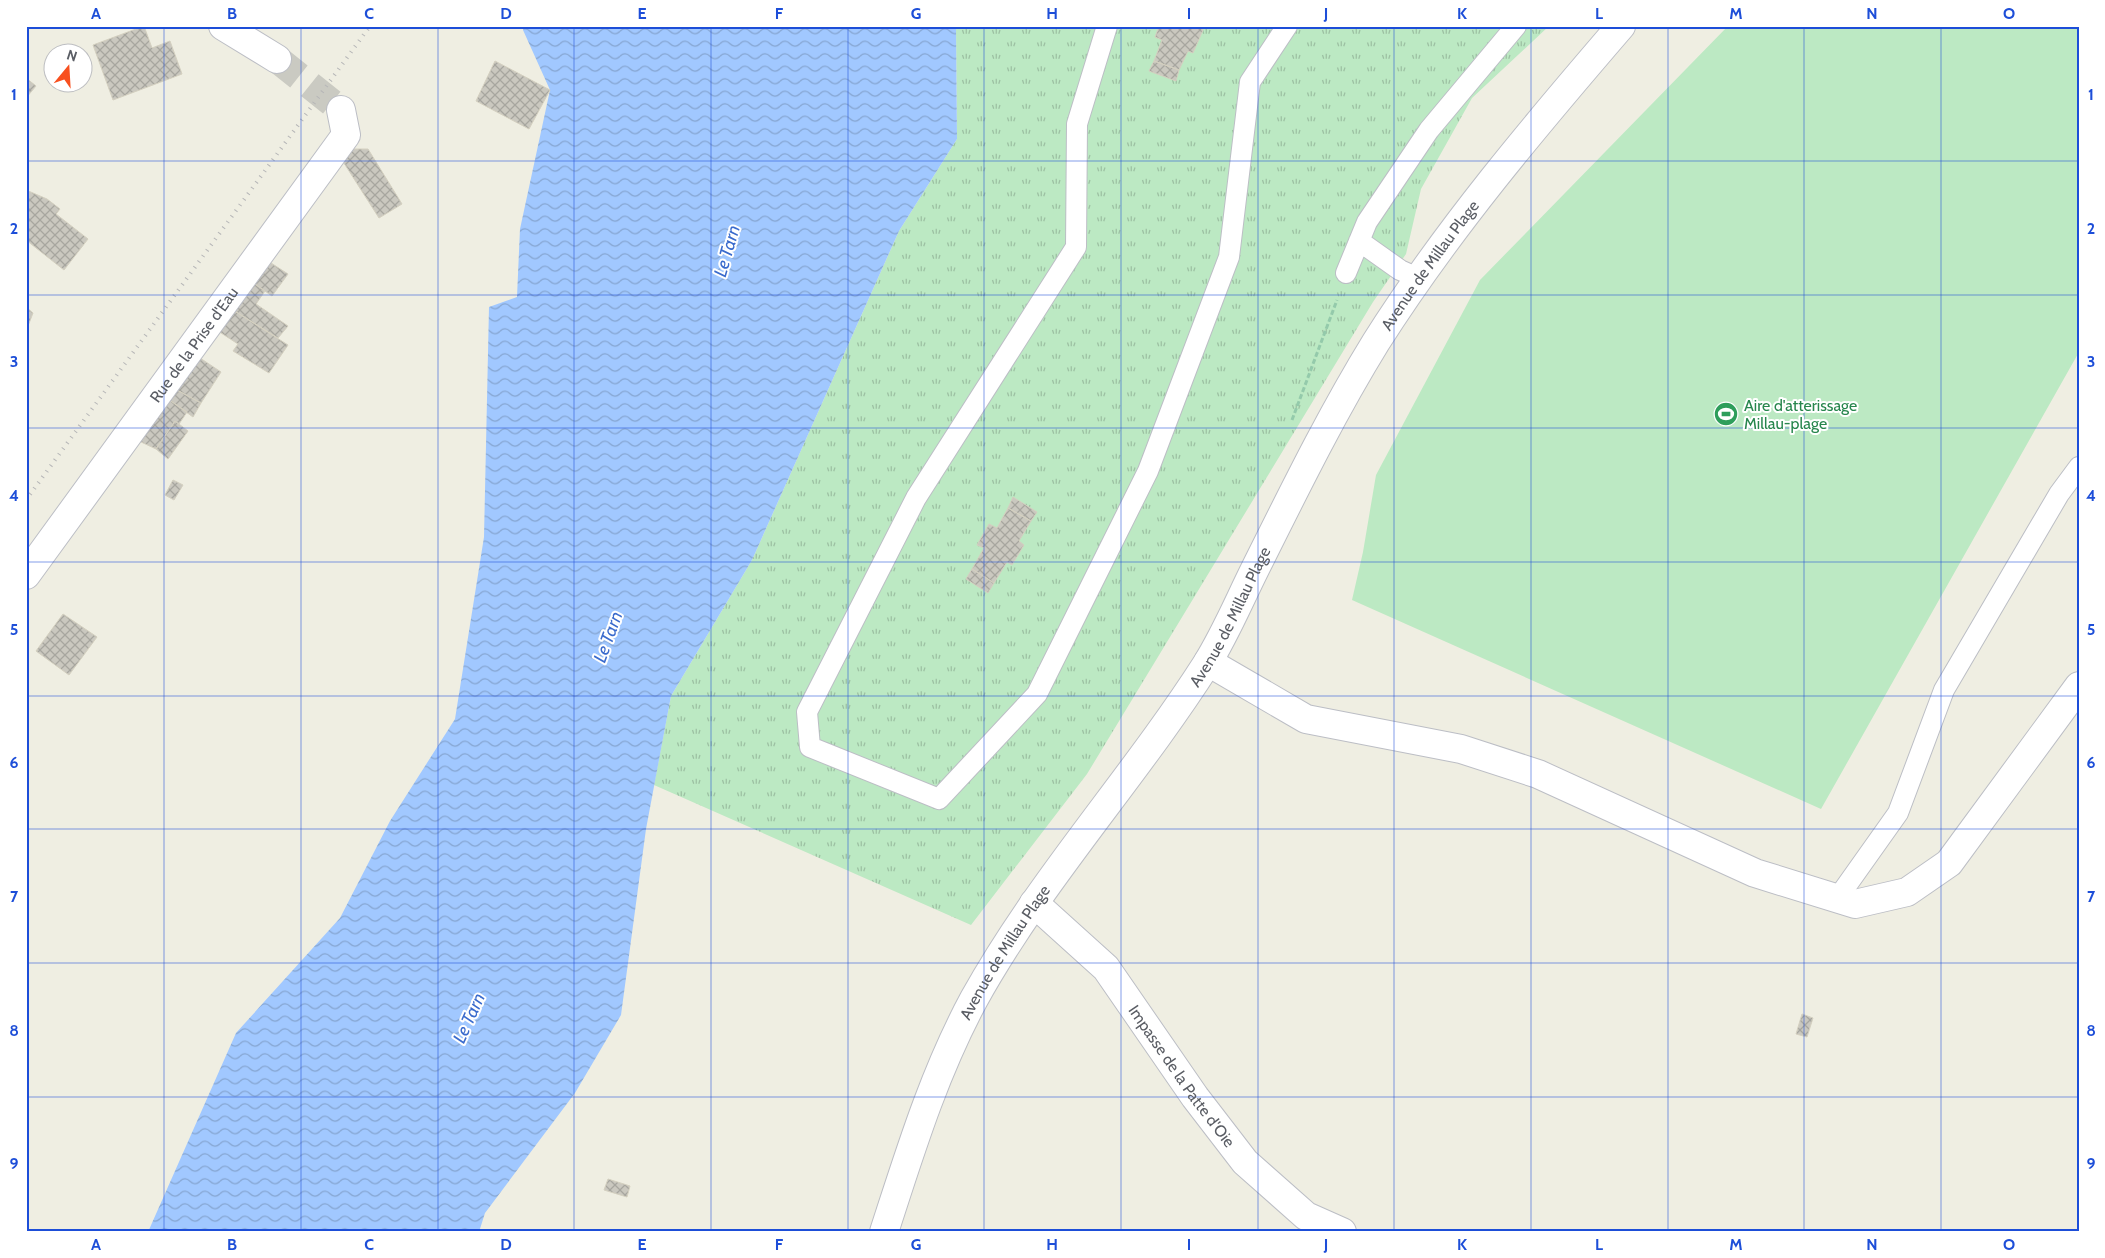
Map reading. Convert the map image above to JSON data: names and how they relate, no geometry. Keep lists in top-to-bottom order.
{
  "streets": {
    "street": ["Avenue de Millau Plage", "Rue de la Prise d'Eau", "Impasse de la Patte d'Oie"]
  },
  "crossings": [
    ["Avenue de Millau Plage", "Impasse de la Patte d'Oie"]
  ],
  "water": ["Le Tarn"],
  "places": {
    "sports": ["Aire d'atterissage Millau-plage"]
  },
  "north": "top",
  "grid": {
    "columns": [
      "A",
      "B",
      "C",
      "D",
      "E",
      "F",
      "G",
      "H",
      "I",
      "J",
      "K",
      "L",
      "M",
      "N",
      "O"
    ],
    "rows": [
      "1",
      "2",
      "3",
      "4",
      "5",
      "6",
      "7",
      "8",
      "9"
    ]
  }
}
